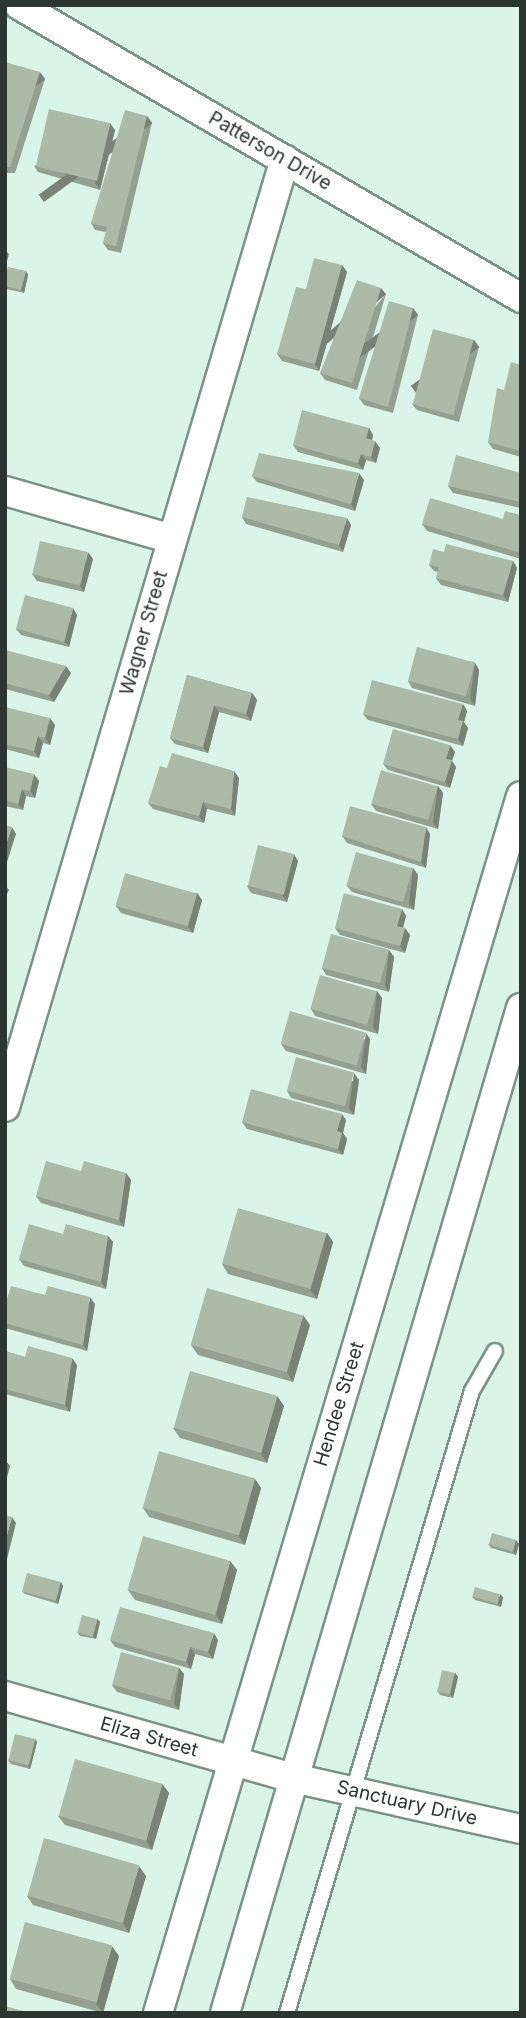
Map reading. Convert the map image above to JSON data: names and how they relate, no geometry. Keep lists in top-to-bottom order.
{
  "streets": {
    "street": [
      "Patterson Drive",
      "Wagner Street",
      "Hendee Street",
      "Eliza Street",
      "Sanctuary Drive"
    ]
  },
  "crossings": [
    ["Patterson Drive", "Wagner Street"],
    ["Hendee Street", "Eliza Street"],
    ["Eliza Street", "Sanctuary Drive"]
  ]
}
